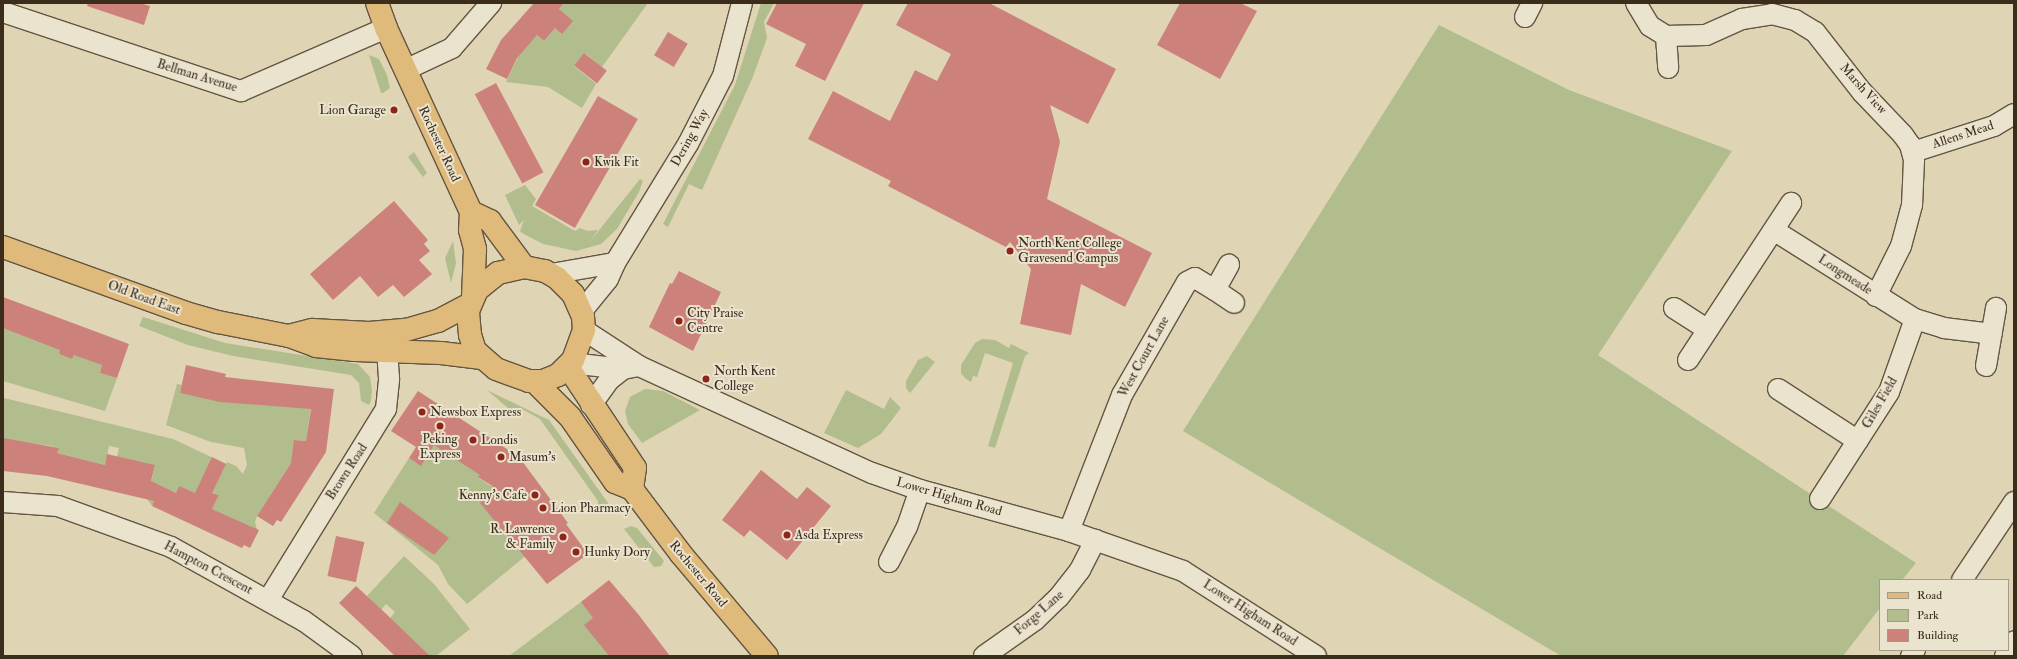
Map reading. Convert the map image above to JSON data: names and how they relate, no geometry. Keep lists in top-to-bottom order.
{
  "streets": {
    "main road": ["Rochester Road", "Old Road East"],
    "street": [
      "Bellman Avenue",
      "Marsh View",
      "Allens Mead",
      "Dering Way",
      "Longmeade",
      "West Court Lane",
      "Giles Field",
      "Brown Road",
      "Lower Higham Road",
      "Hampton Crescent",
      "Forge Lane"
    ]
  },
  "crossings": [
    ["Bellman Avenue", "Rochester Road"],
    ["Marsh View", "Allens Mead"],
    ["Marsh View", "Longmeade"],
    ["Dering Way", "Rochester Road"],
    ["Dering Way", "Old Road East"],
    ["Dering Way", "Lower Higham Road"],
    ["Rochester Road", "Old Road East"],
    ["Rochester Road", "Lower Higham Road"],
    ["Longmeade", "Giles Field"],
    ["Old Road East", "Brown Road"],
    ["Old Road East", "Lower Higham Road"],
    ["West Court Lane", "Lower Higham Road"],
    ["Brown Road", "Hampton Crescent"],
    ["Lower Higham Road", "Forge Lane"]
  ],
  "places": [
    "Lion Garage",
    "Kwik Fit",
    "North Kent College Gravesend Campus",
    "City Praise Centre",
    "North Kent College",
    "Newsbox Express",
    "Peking Express",
    "Londis",
    "Masum's",
    "Kenny's Cafe",
    "Lion Pharmacy",
    "Asda Express",
    "R. Lawrence & Family",
    "Hunky Dory"
  ],
  "legend": ["Road", "Park", "Building"]
}
